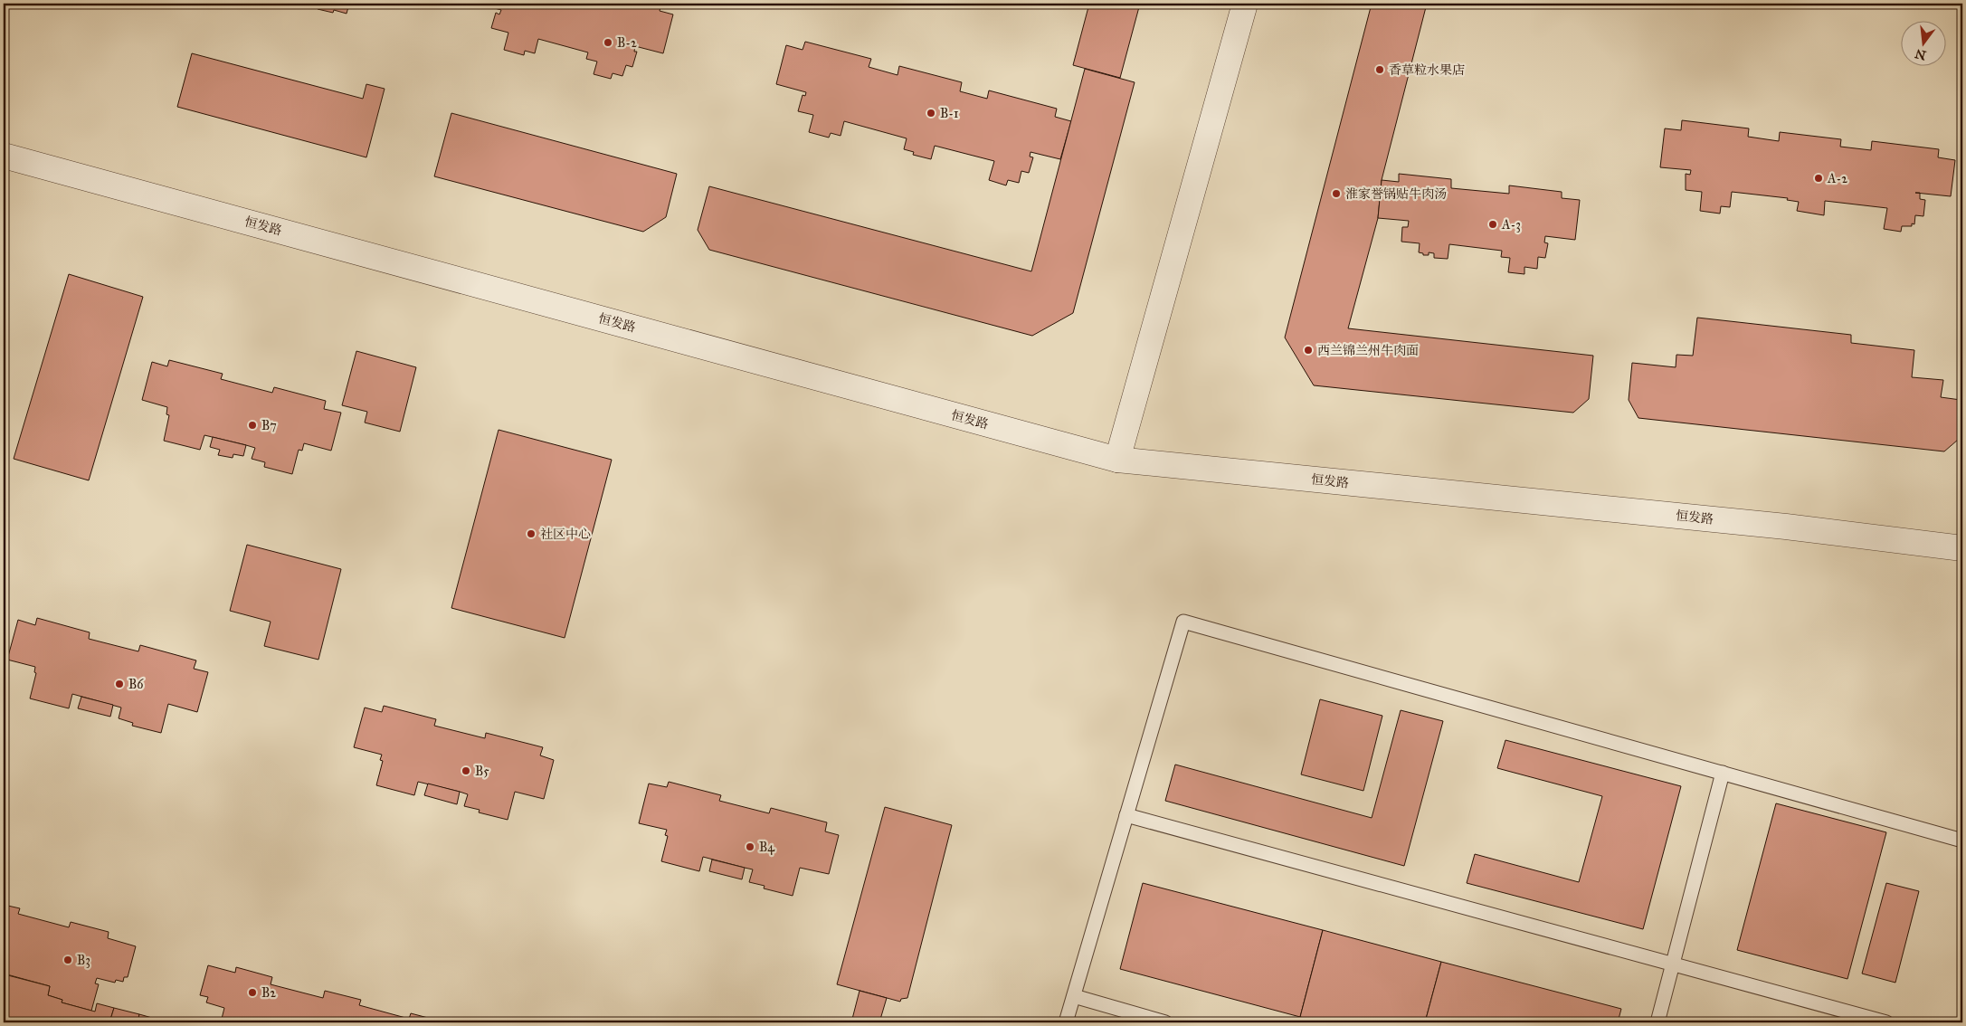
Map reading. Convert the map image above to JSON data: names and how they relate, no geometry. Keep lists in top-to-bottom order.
{
  "streets": {
    "street": ["恒发路"]
  },
  "places": [
    "B-2",
    "香草粒水果店",
    "B-1",
    "A-2",
    "淮家誉锅贴牛肉汤",
    "A-3",
    "西兰锦兰州牛肉面",
    "B7",
    "社区中心",
    "B6",
    "B5",
    "B4",
    "B3",
    "B2"
  ],
  "north": "bottom"
}
